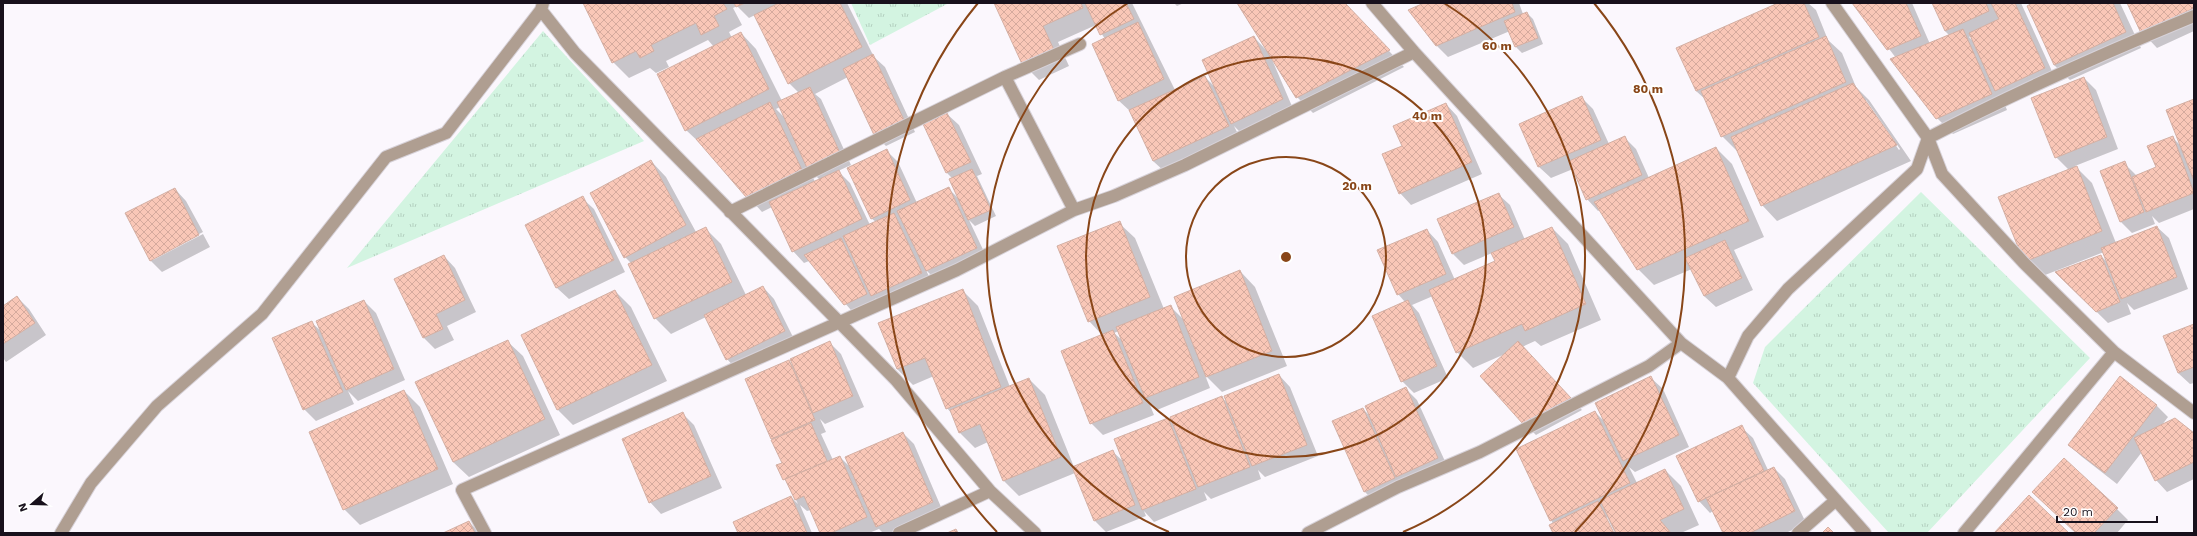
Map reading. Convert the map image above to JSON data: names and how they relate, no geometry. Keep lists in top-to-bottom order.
{
  "scale_bar": "20 m",
  "north": "left",
  "rings": [
    "60 m",
    "80 m",
    "40 m",
    "20 m"
  ]
}
